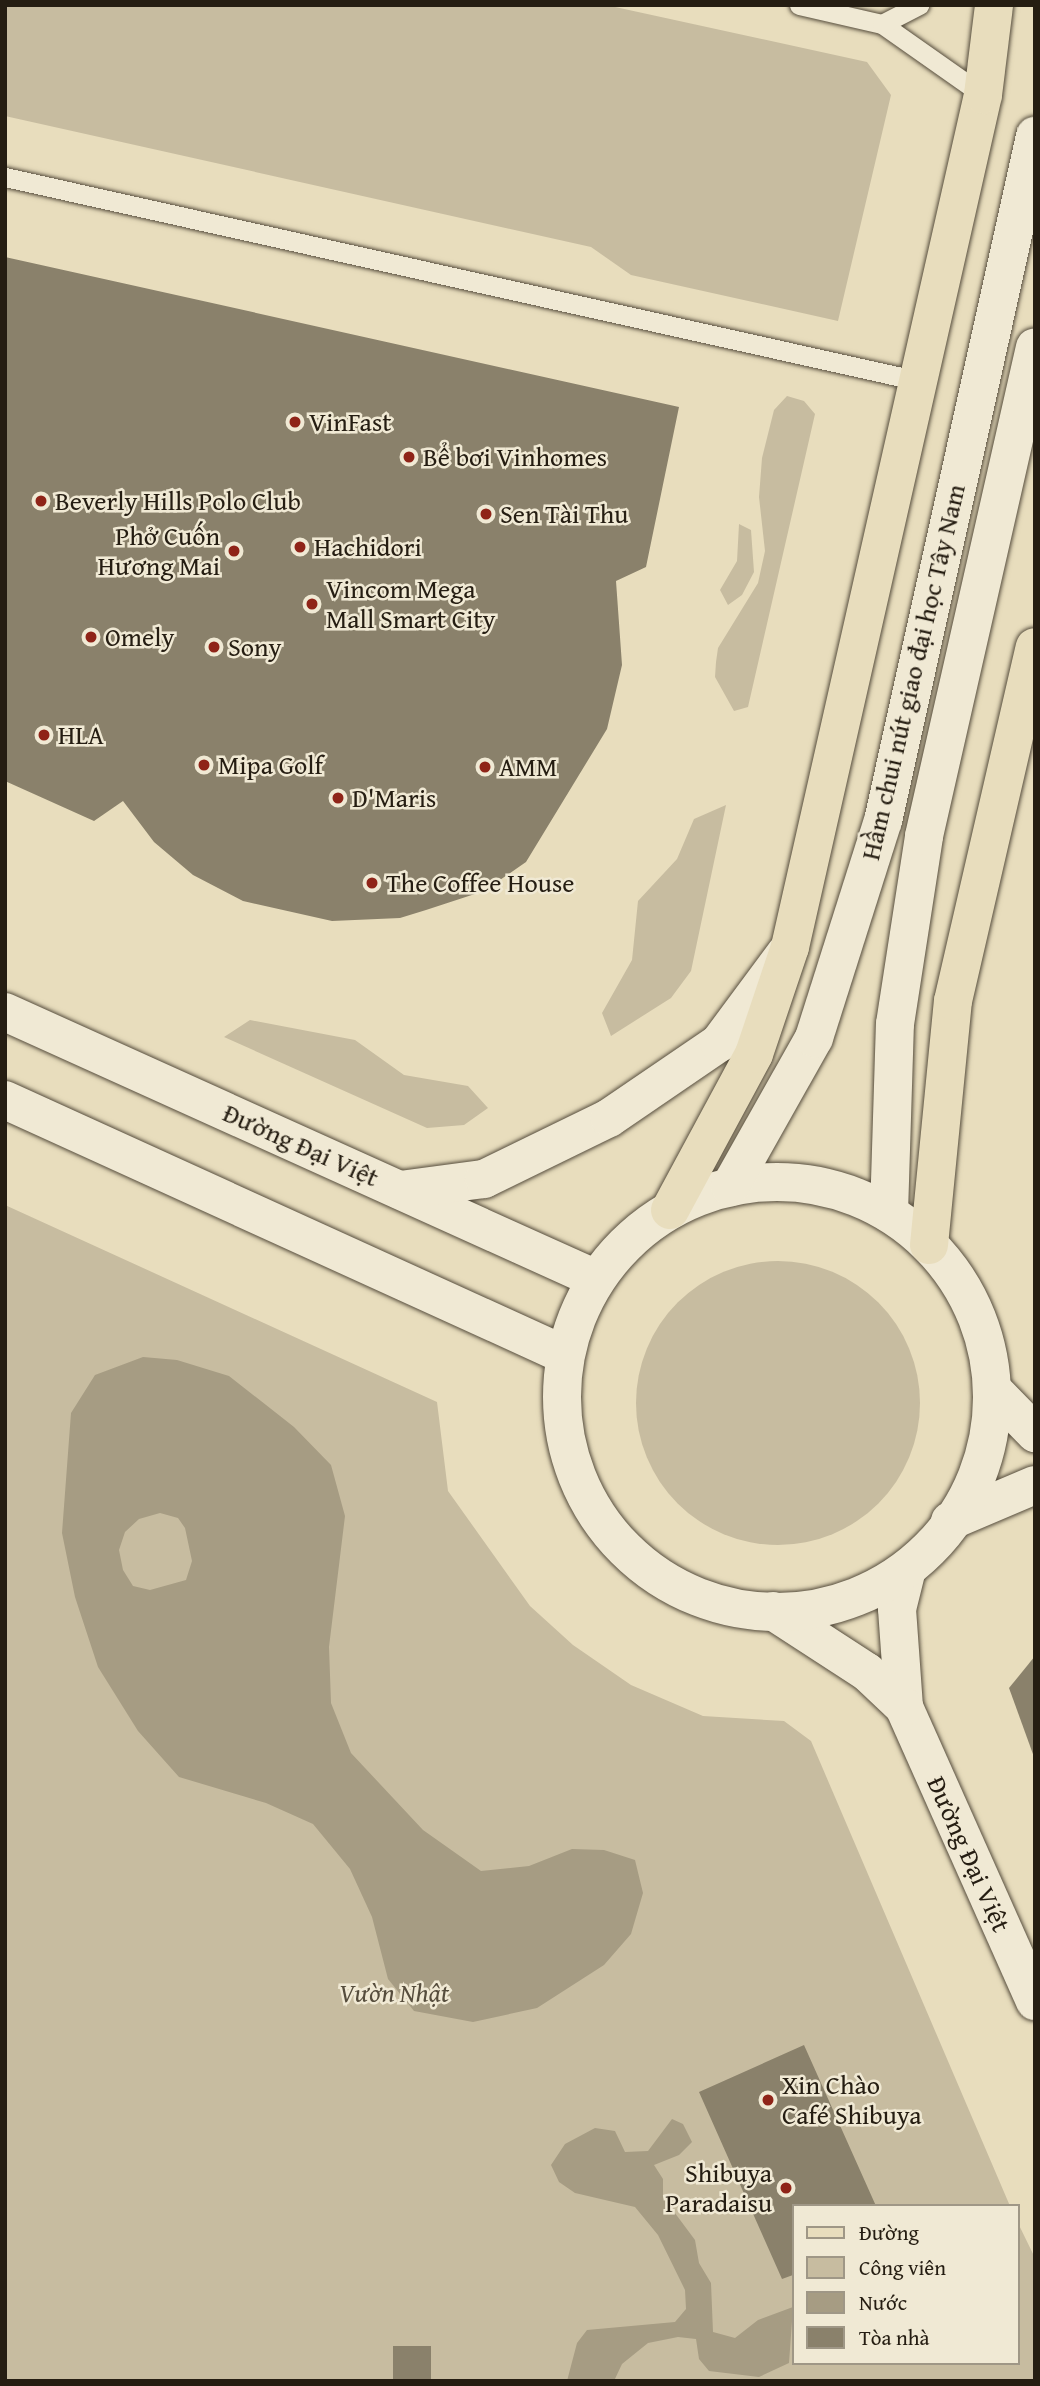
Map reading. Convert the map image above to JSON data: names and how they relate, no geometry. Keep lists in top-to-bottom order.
{
  "streets": {
    "street": ["Hầm chui nút giao đại học Tây Nam", "Đường Đại Việt"]
  },
  "parks": ["Vườn Nhật"],
  "places": [
    "VinFast",
    "Bể bơi Vinhomes",
    "Beverly Hills Polo Club",
    "Sen Tài Thu",
    "Hachidori",
    "Phở Cuốn Hương Mai",
    "Vincom Mega Mall Smart City",
    "Omely",
    "Sony",
    "HLA",
    "Mipa Golf",
    "AMM",
    "D'Maris",
    "The Coffee House",
    "Xin Chào Café Shibuya",
    "Shibuya Paradaisu"
  ],
  "legend": [
    "Đường",
    "Công viên",
    "Nước",
    "Tòa nhà"
  ]
}
